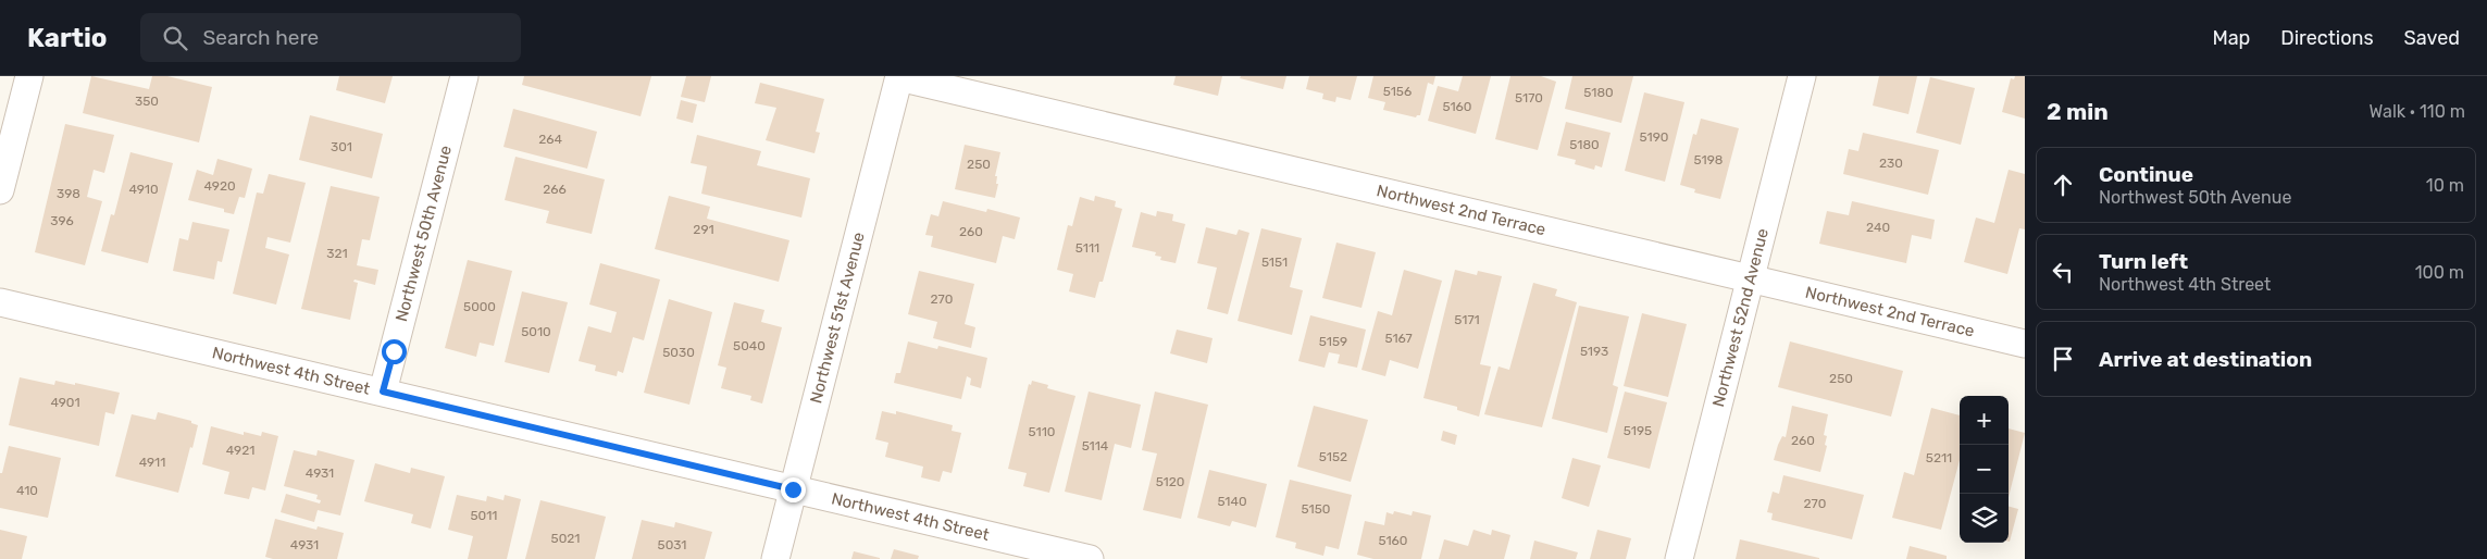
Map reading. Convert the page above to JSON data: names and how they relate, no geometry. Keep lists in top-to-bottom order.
{
  "streets": {
    "street": [
      "Northwest 2nd Terrace",
      "Northwest 50th Avenue",
      "Northwest 51st Avenue",
      "Northwest 52nd Avenue",
      "Northwest 4th Street"
    ]
  },
  "crossings": [
    ["Northwest 2nd Terrace", "Northwest 51st Avenue"],
    ["Northwest 2nd Terrace", "Northwest 52nd Avenue"],
    ["Northwest 50th Avenue", "Northwest 4th Street"],
    ["Northwest 51st Avenue", "Northwest 4th Street"]
  ],
  "house_numbers": [
    "5156",
    "5180",
    "5170",
    "350",
    "5160",
    "5190",
    "264",
    "5180",
    "301",
    "5198",
    "230",
    "250",
    "4920",
    "4910",
    "266",
    "398",
    "396",
    "240",
    "291",
    "260",
    "5111",
    "321",
    "5151",
    "270",
    "5000",
    "5171",
    "5010",
    "5167",
    "5159",
    "5040",
    "5193",
    "5030",
    "250",
    "4901",
    "5195",
    "5110",
    "260",
    "5114",
    "4921",
    "5152",
    "5211",
    "4911",
    "4931",
    "5120",
    "410",
    "5140",
    "270",
    "5150",
    "5011",
    "5021",
    "5160",
    "4931",
    "5031"
  ],
  "page": {
    "header": "Kartio",
    "search": "Search here",
    "nav": ["Map", "Directions", "Saved"],
    "heading": ["2 min", "Walk · 110 m"],
    "list": [
      ["Continue", "Northwest 50th Avenue", "10 m"],
      ["Turn left", "Northwest 4th Street", "100 m"],
      "Arrive at destination"
    ],
    "map_buttons": ["+", "−"]
  }
}
